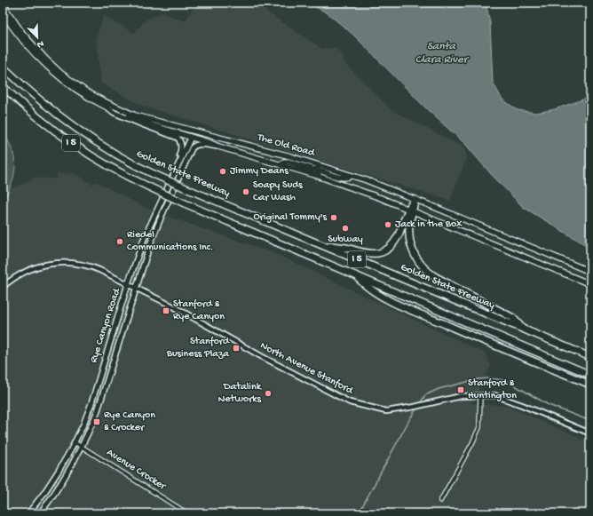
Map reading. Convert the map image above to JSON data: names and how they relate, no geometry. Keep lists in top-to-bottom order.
{
  "streets": {
    "highway": ["I 5", "Golden State Freeway"],
    "main road": ["The Old Road", "Rye Canyon Road"],
    "street": ["North Avenue Stanford", "Avenue Crocker"]
  },
  "crossings": [
    ["The Old Road", "Rye Canyon Road"],
    ["Rye Canyon Road", "North Avenue Stanford"],
    ["Rye Canyon Road", "Avenue Crocker"]
  ],
  "water": ["Santa Clara River"],
  "places": {
    "other": [
      "Jimmy Deans",
      "Soapy Suds Car Wash",
      "Original Tommy's",
      "Jack in the Box",
      "Subway",
      "Riedel Communications Inc.",
      "Datalink Networks"
    ],
    "transit": [
      "Stanford & Rye Canyon",
      "Stanford Business Plaza",
      "Stanford & Huntington",
      "Rye Canyon & Crocker"
    ]
  },
  "north": "bottom right"
}
